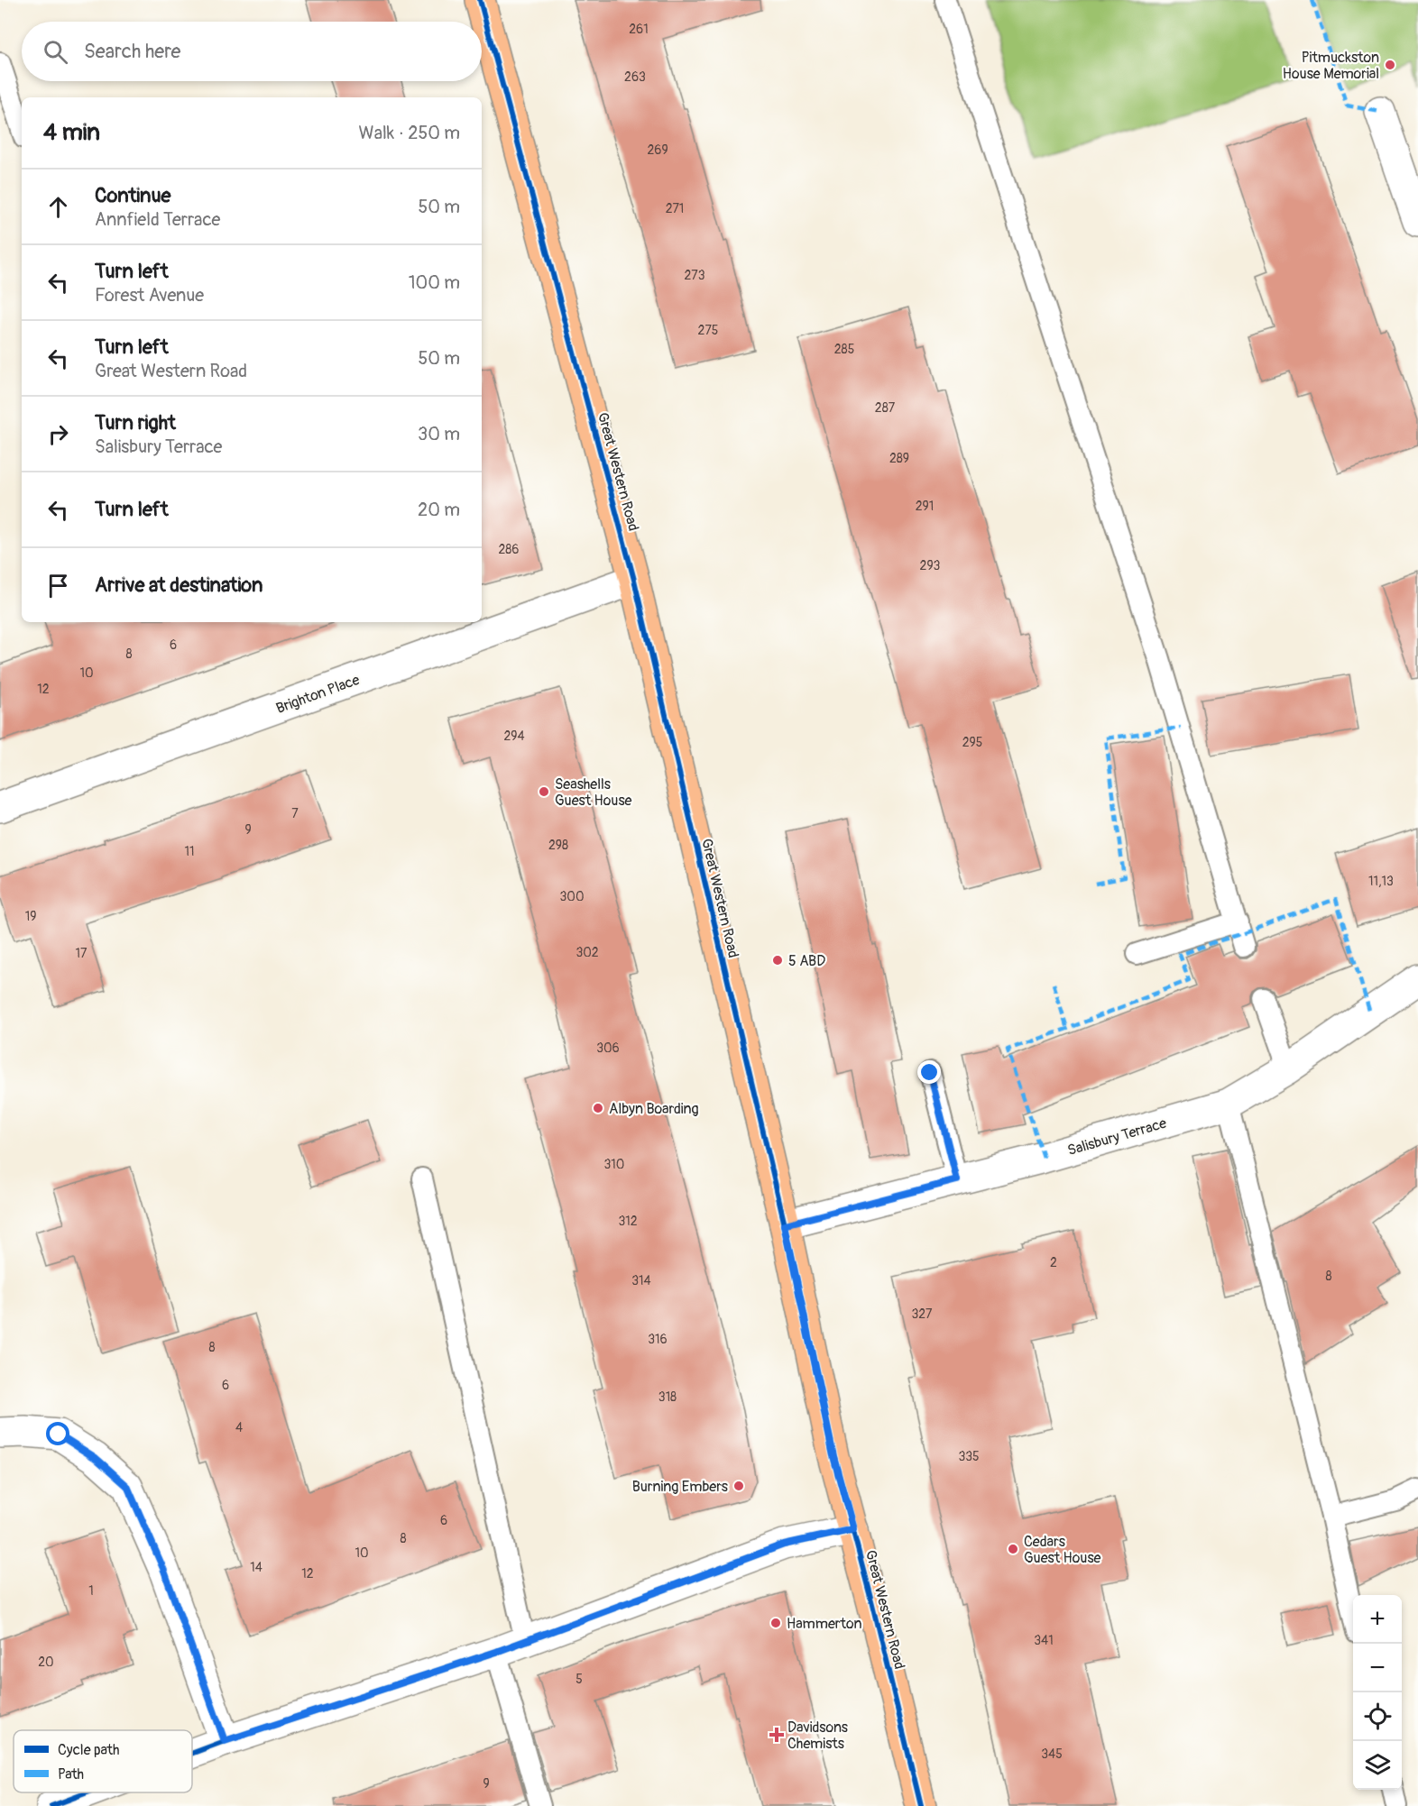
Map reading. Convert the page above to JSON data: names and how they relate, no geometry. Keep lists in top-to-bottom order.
{
  "streets": {
    "main road": ["Great Western Road"],
    "street": ["Brighton Place", "Salisbury Terrace"]
  },
  "crossings": [
    ["Great Western Road", "Brighton Place"],
    ["Great Western Road", "Salisbury Terrace"]
  ],
  "places": {
    "other": [
      "Pitmuckston House Memorial",
      "Seashells Guest House",
      "5 ABD",
      "Albyn Boarding",
      "Burning Embers",
      "Cedars Guest House",
      "Hammerton"
    ],
    "health": ["Davidsons Chemists"]
  },
  "house_numbers": [
    "261",
    "263",
    "269",
    "271",
    "273",
    "275",
    "285",
    "287",
    "289",
    "291",
    "286",
    "293",
    "6",
    "8",
    "10",
    "12",
    "294",
    "295",
    "7",
    "9",
    "298",
    "11",
    "11,13",
    "300",
    "19",
    "302",
    "17",
    "306",
    "310",
    "312",
    "2",
    "8",
    "314",
    "327",
    "316",
    "8",
    "6",
    "318",
    "4",
    "335",
    "6",
    "8",
    "10",
    "14",
    "12",
    "1",
    "341",
    "20",
    "5",
    "345",
    "9"
  ],
  "legend": ["Cycle path", "Path"],
  "page": {
    "search": "Search here",
    "heading": ["4 min", "Walk · 250 m"],
    "list": [
      ["Continue", "Annfield Terrace", "50 m"],
      ["Turn left", "Forest Avenue", "100 m"],
      ["Turn left", "Great Western Road", "50 m"],
      ["Turn right", "Salisbury Terrace", "30 m"],
      ["Turn left", "20 m"],
      "Arrive at destination"
    ],
    "map_buttons": ["+", "−"]
  }
}
